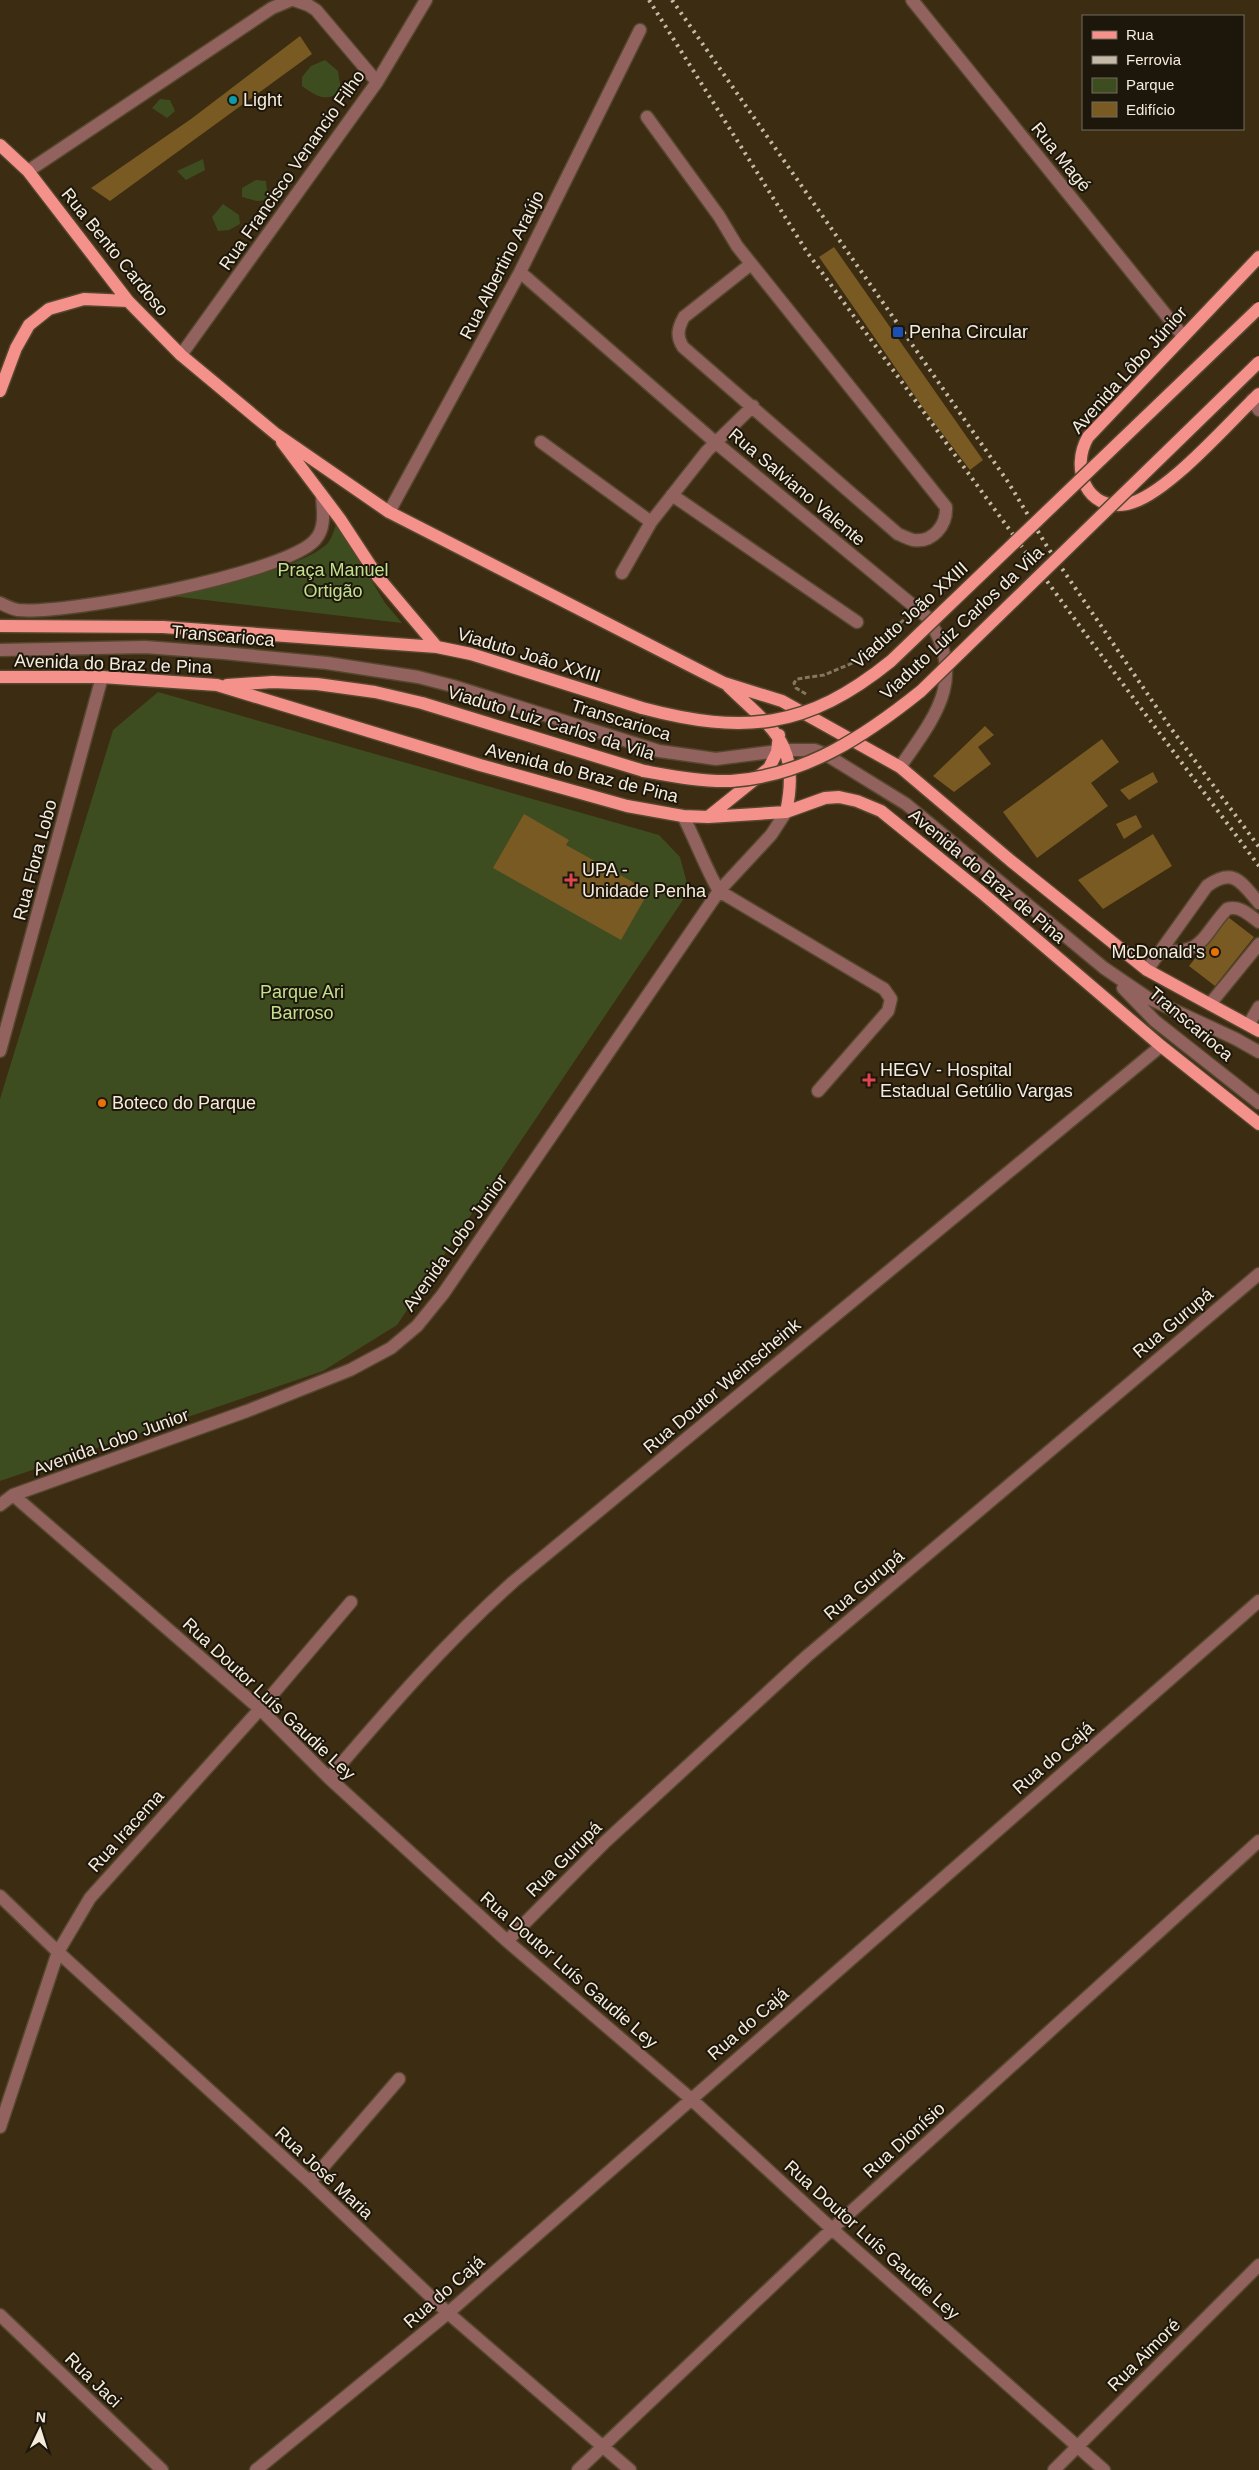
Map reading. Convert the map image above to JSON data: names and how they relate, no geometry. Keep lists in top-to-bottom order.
{
  "streets": {
    "main road": [
      "Rua Bento Cardoso",
      "Avenida Lôbo Júnior",
      "Viaduto João XXIII",
      "Viaduto Luiz Carlos da Vila",
      "Avenida do Braz de Pina"
    ],
    "street": [
      "Rua Magé",
      "Rua Francisco Venancio Filho",
      "Rua Albertino Araújo",
      "Rua Salviano Valente",
      "Transcarioca",
      "Rua Flora Lobo",
      "Avenida Lobo Junior",
      "Rua Gurupá",
      "Rua Doutor Weinscheink",
      "Rua Doutor Luís Gaudie Ley",
      "Rua do Cajá",
      "Rua Iracema",
      "Rua Dionísio",
      "Rua José Maria",
      "Rua Aimoré",
      "Rua Jaci"
    ]
  },
  "crossings": [
    ["Rua Magé", "Avenida Lôbo Júnior"],
    ["Rua Francisco Venancio Filho", "Rua Bento Cardoso"],
    ["Rua Bento Cardoso", "Avenida do Braz de Pina"],
    ["Rua Albertino Araújo", "Rua Salviano Valente"],
    ["Rua Albertino Araújo", "Avenida do Braz de Pina"],
    ["Rua Salviano Valente", "Avenida do Braz de Pina"],
    ["Viaduto Luiz Carlos da Vila", "Avenida do Braz de Pina"],
    ["Avenida do Braz de Pina", "Rua Flora Lobo"],
    ["Avenida do Braz de Pina", "Avenida Lobo Junior"],
    ["Avenida do Braz de Pina", "Rua Doutor Weinscheink"],
    ["Avenida Lobo Junior", "Rua Doutor Luís Gaudie Ley"],
    ["Rua Gurupá", "Rua Doutor Luís Gaudie Ley"],
    ["Rua Doutor Weinscheink", "Rua Doutor Luís Gaudie Ley"],
    ["Rua Doutor Luís Gaudie Ley", "Rua do Cajá"],
    ["Rua Doutor Luís Gaudie Ley", "Rua Iracema"],
    ["Rua Doutor Luís Gaudie Ley", "Rua Dionísio"],
    ["Rua Doutor Luís Gaudie Ley", "Rua Aimoré"],
    ["Rua do Cajá", "Rua José Maria"],
    ["Rua Iracema", "Rua José Maria"],
    ["Rua Dionísio", "Rua José Maria"]
  ],
  "parks": ["Praça Manuel Ortigão", "Parque Ari Barroso"],
  "places": {
    "other": ["Light", "McDonald's", "Boteco do Parque"],
    "transit": ["Penha Circular"],
    "health": ["UPA - Unidade Penha", "HEGV - Hospital Estadual Getúlio Vargas"]
  },
  "legend": [
    "Rua",
    "Ferrovia",
    "Parque",
    "Edifício"
  ],
  "north": "top"
}
